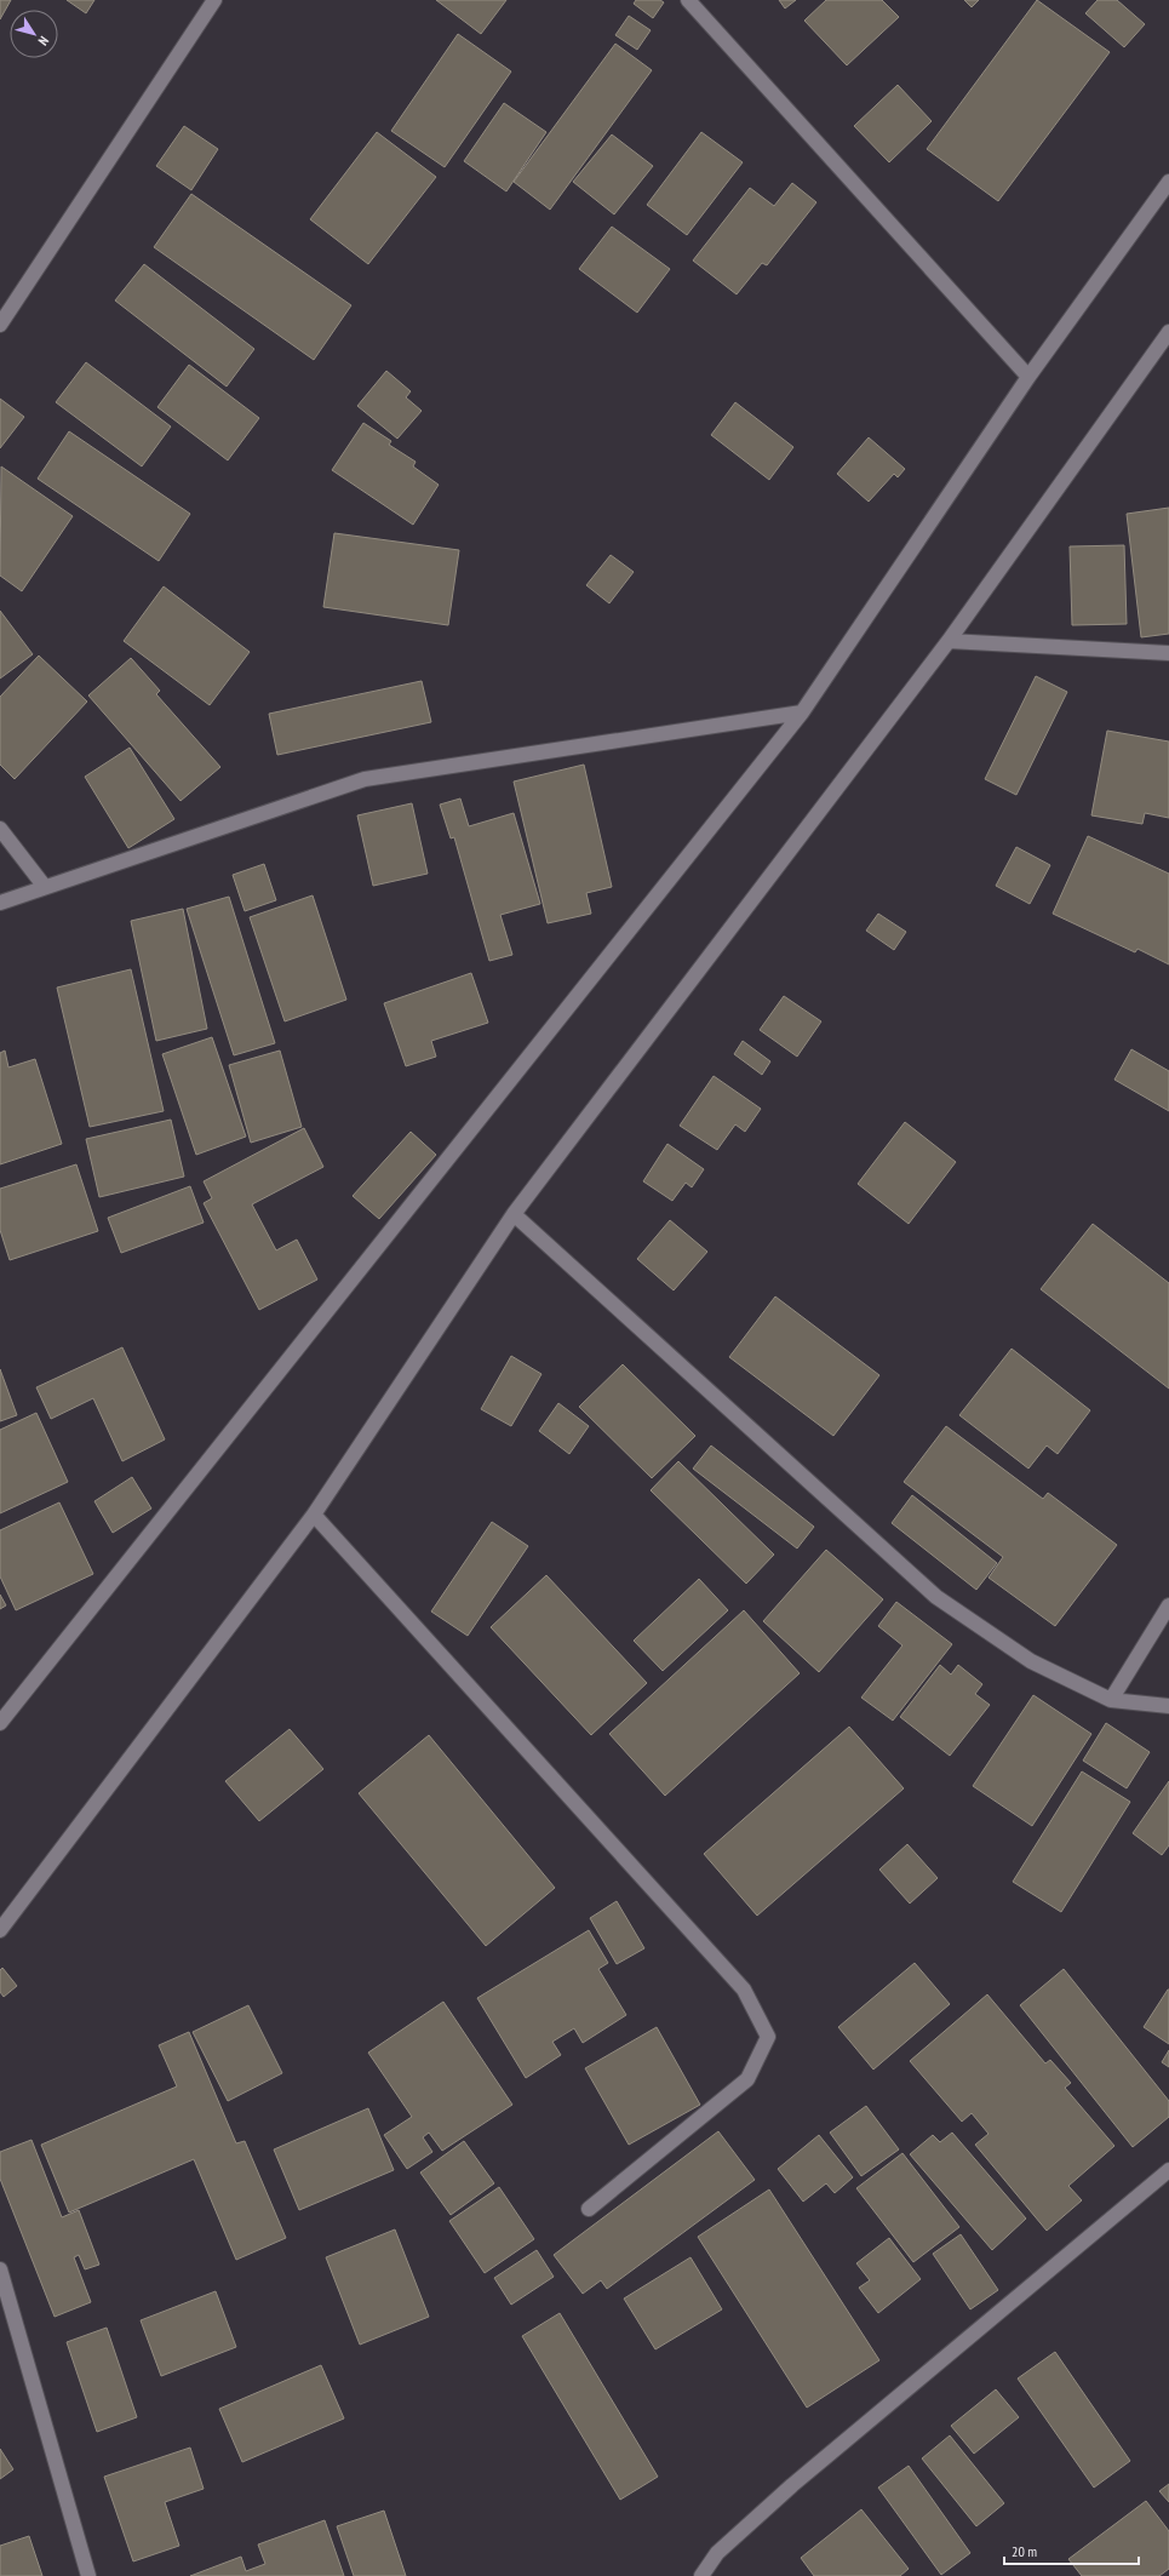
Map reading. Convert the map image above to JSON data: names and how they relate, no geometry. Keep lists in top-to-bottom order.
{
  "scale_bar": "20 m",
  "north": "bottom right"
}
